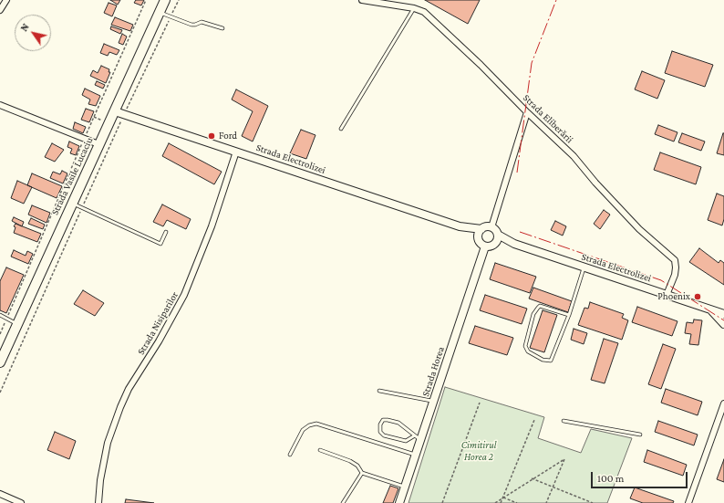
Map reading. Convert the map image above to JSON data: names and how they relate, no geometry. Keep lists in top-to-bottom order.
{
  "streets": {
    "main road": ["Strada Vasile Lucaciu"],
    "street": [
      "Strada Eliberării",
      "Strada Electrolizei",
      "Strada Nisiparilor",
      "Strada Horea"
    ]
  },
  "crossings": [
    ["Strada Eliberării", "Strada Electrolizei"],
    ["Strada Electrolizei", "Strada Vasile Lucaciu"],
    ["Strada Electrolizei", "Strada Nisiparilor"],
    ["Strada Electrolizei", "Strada Horea"]
  ],
  "parks": ["Cimitirul Horea 2"],
  "places": ["Ford", "Phoenix"],
  "scale_bar": "100 m",
  "north": "top left"
}
